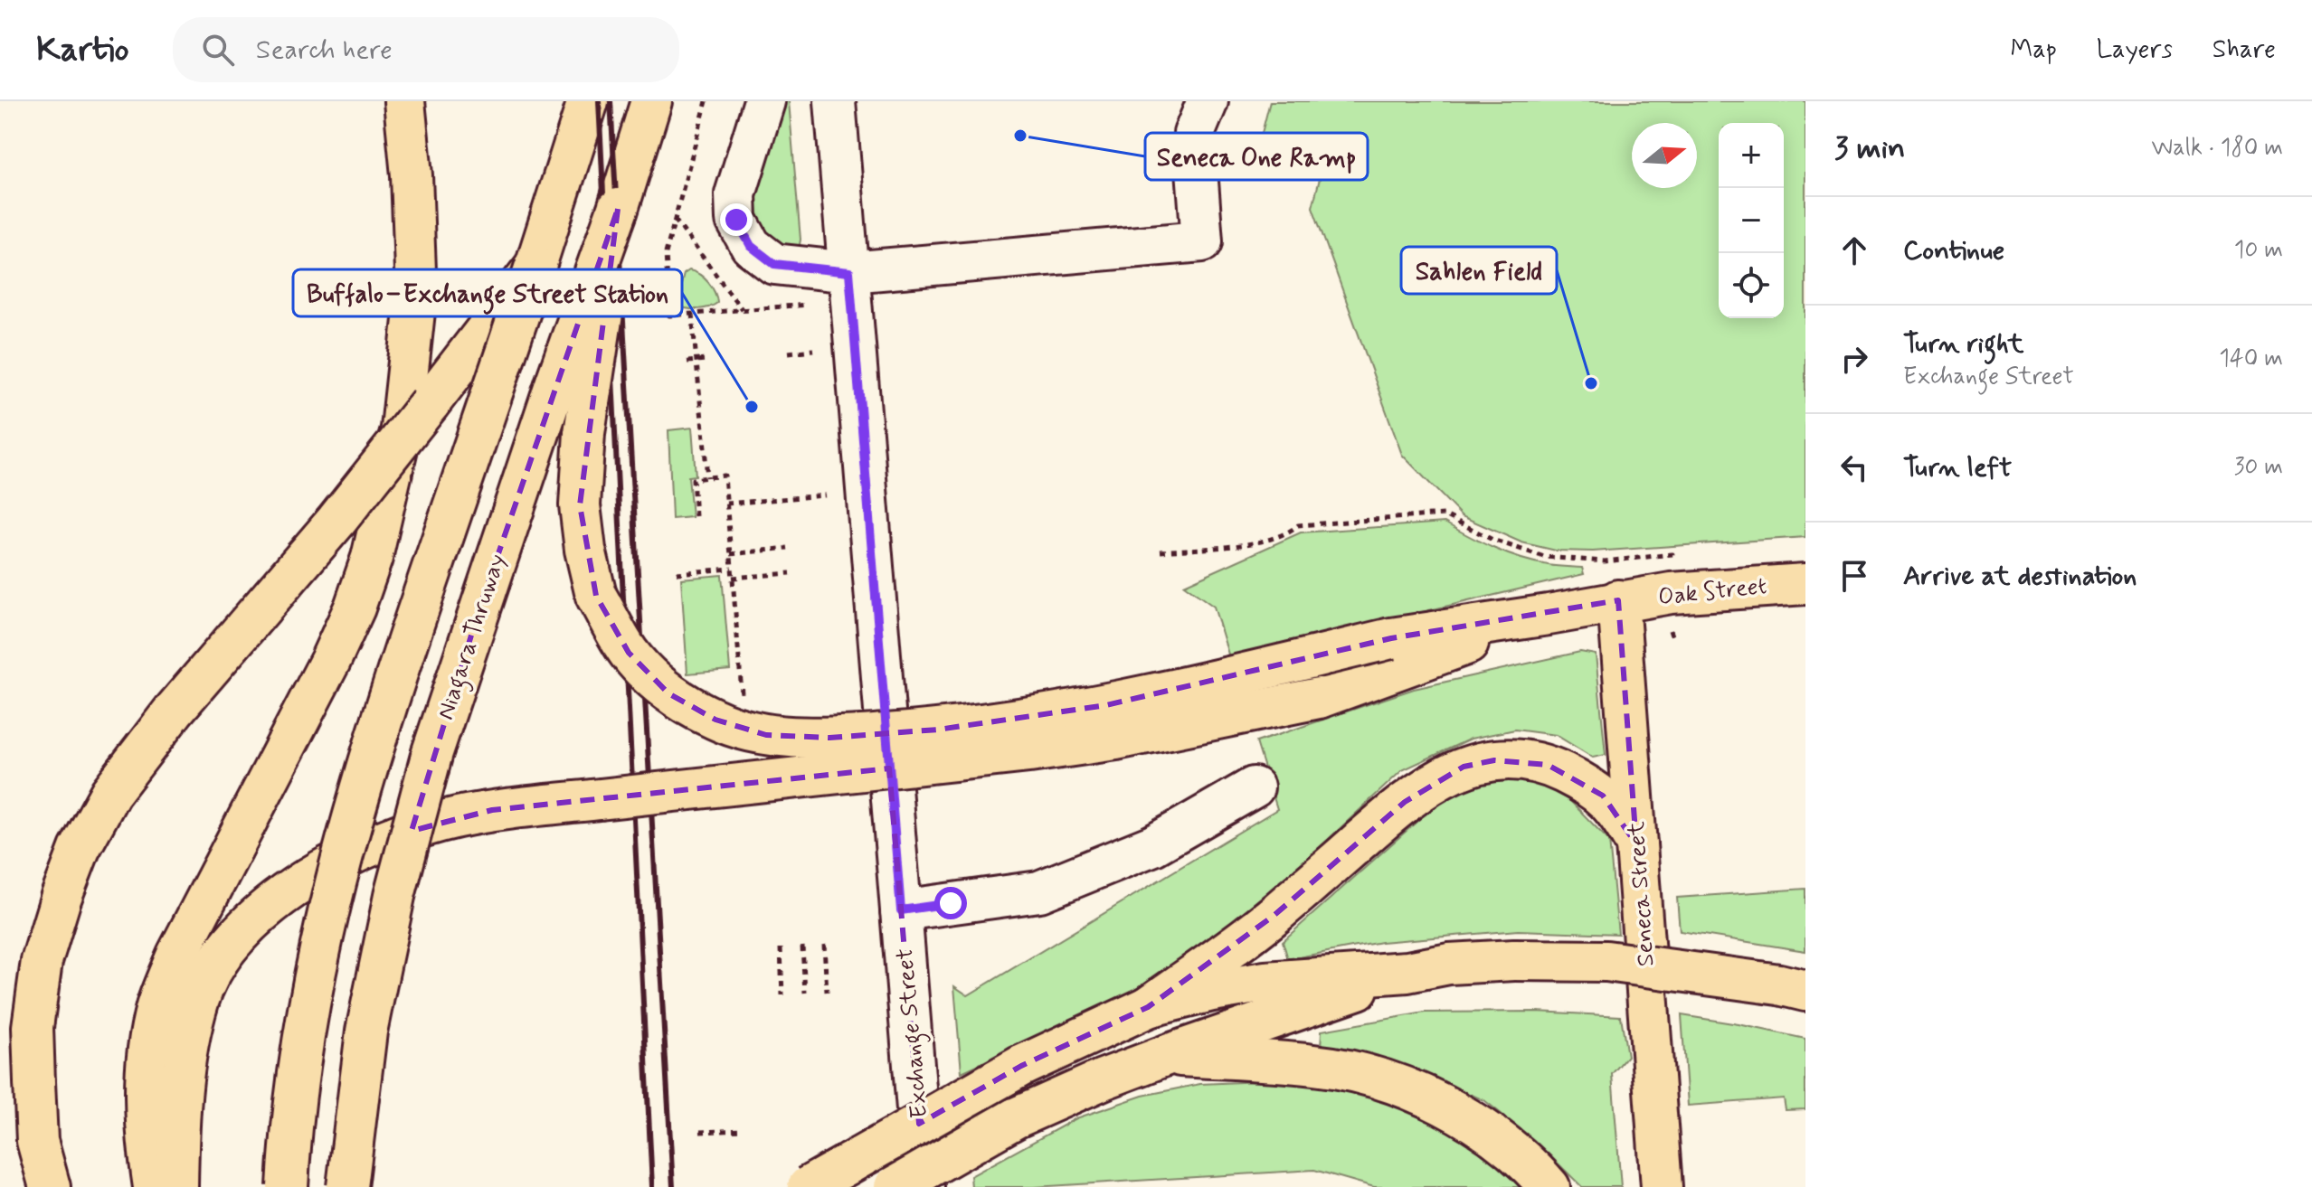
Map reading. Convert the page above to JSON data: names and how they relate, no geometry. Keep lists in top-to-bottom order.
{
  "streets": {
    "main road": ["Oak Street", "Niagara Thruway", "Seneca Street"],
    "street": ["Exchange Street"]
  },
  "crossings": [
    ["Oak Street", "Seneca Street"]
  ],
  "places": ["Seneca One Ramp", "Sahlen Field", "Buffalo–Exchange Street Station"],
  "north": "right",
  "page": {
    "header": "Kartio",
    "search": "Search here",
    "nav": ["Map", "Layers", "Share"],
    "heading": ["3 min", "Walk · 180 m"],
    "map_buttons": ["+", "−"],
    "list": [
      ["Continue", "10 m"],
      ["Turn right", "Exchange Street", "140 m"],
      ["Turn left", "30 m"],
      "Arrive at destination"
    ]
  }
}
